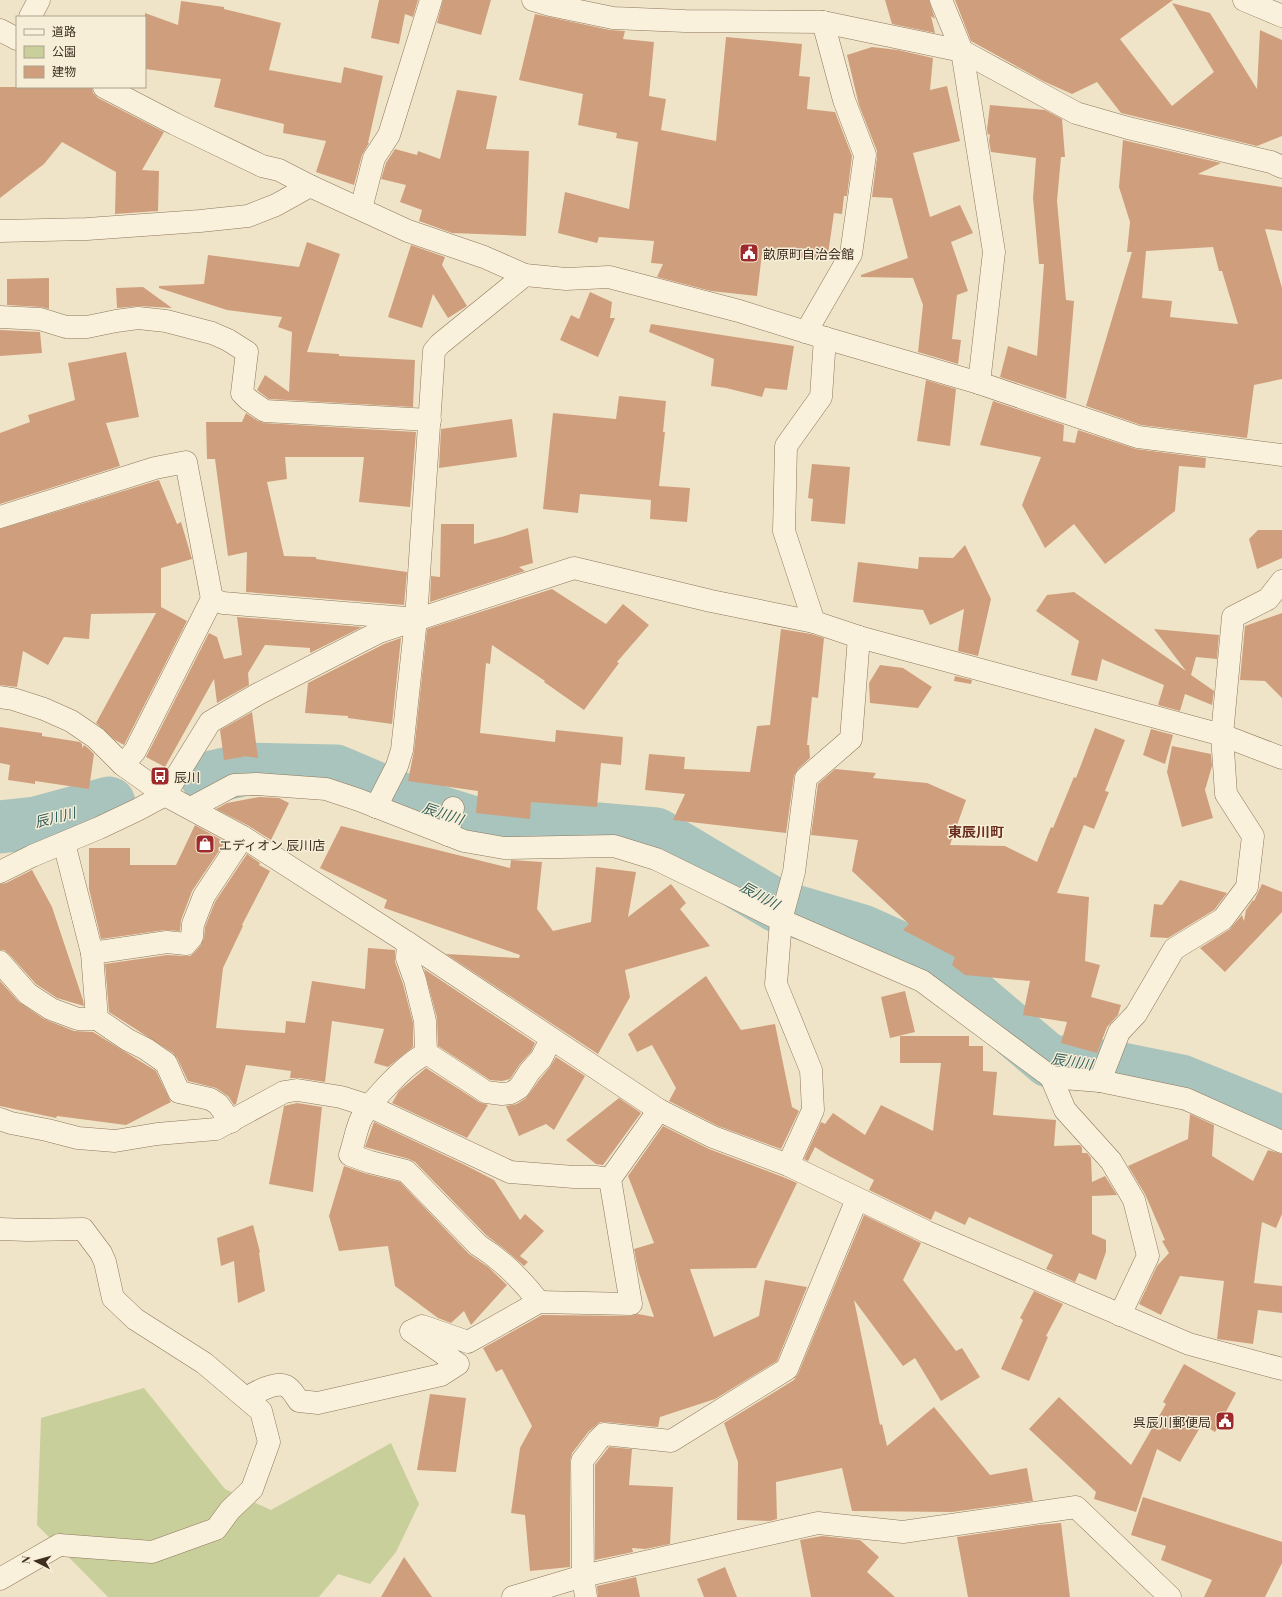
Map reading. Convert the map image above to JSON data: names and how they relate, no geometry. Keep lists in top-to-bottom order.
{
  "districts": ["東辰川町"],
  "water": ["辰川川"],
  "places": {
    "public building": ["畝原町自治会館", "呉辰川郵便局"],
    "bus stop": ["辰川"],
    "shop": ["エディオン 辰川店"]
  },
  "legend": ["道路", "公園", "建物"],
  "north": "left"
}
